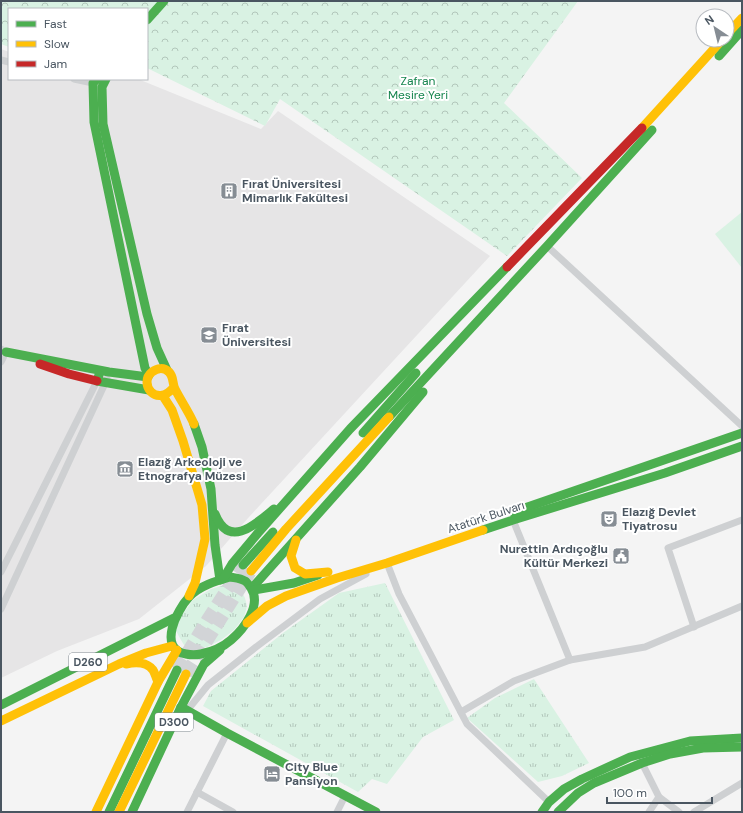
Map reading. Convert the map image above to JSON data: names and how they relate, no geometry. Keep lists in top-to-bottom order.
{
  "streets": {
    "main road": ["Atatürk Bulvarı", "D260", "D300"]
  },
  "crossings": [
    ["Atatürk Bulvarı", "D260"],
    ["Atatürk Bulvarı", "D300"],
    ["D260", "D300"]
  ],
  "parks": ["Zafran Mesire Yeri"],
  "places": {
    "building": ["Fırat Üniversitesi Mimarlık Fakültesi"],
    "school or university": ["Fırat Üniversitesi"],
    "museum": ["Elazığ Arkeoloji ve Etnografya Müzesi"],
    "theatre": ["Elazığ Devlet Tiyatrosu"],
    "public building": ["Nurettin Ardıçoğlu Kültür Merkezi"],
    "hotel": ["City Blue Pansiyon"]
  },
  "legend": ["Fast", "Slow", "Jam"],
  "scale_bar": "100 m",
  "north": "top left"
}
